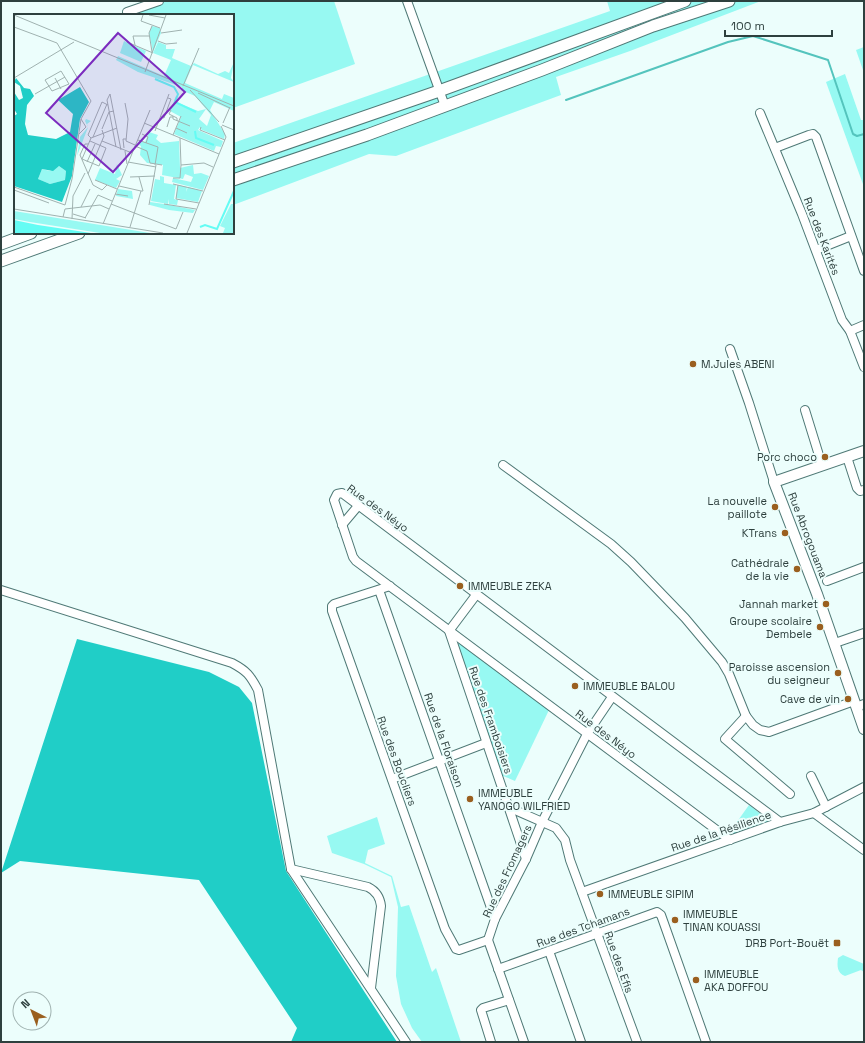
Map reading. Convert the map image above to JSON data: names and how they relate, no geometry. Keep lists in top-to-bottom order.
{
  "streets": {
    "street": [
      "Rue des Karités",
      "Rue des Néyo",
      "Rue Abrogouama",
      "Rue des Framboisiers",
      "Rue de la Floraison",
      "Rue des Boucliers",
      "Rue de la Résilience",
      "Rue des Fromagers",
      "Rue des Tchamans",
      "Rue des Efis"
    ]
  },
  "crossings": [
    ["Rue des Néyo", "Rue des Framboisiers"],
    ["Rue des Néyo", "Rue des Boucliers"],
    ["Rue des Néyo", "Rue de la Résilience"],
    ["Rue des Néyo", "Rue des Fromagers"],
    ["Rue des Framboisiers", "Rue des Fromagers"],
    ["Rue des Framboisiers", "Rue des Efis"],
    ["Rue de la Floraison", "Rue des Boucliers"],
    ["Rue de la Floraison", "Rue des Fromagers"],
    ["Rue des Boucliers", "Rue des Fromagers"],
    ["Rue de la Résilience", "Rue des Efis"],
    ["Rue des Fromagers", "Rue des Efis"],
    ["Rue des Tchamans", "Rue des Efis"]
  ],
  "places": {
    "other": [
      "M.Jules ABENI",
      "Porc choco",
      "La nouvelle paillote",
      "KTrans",
      "Cathédrale de la vie",
      "IMMEUBLE ZEKA",
      "Jannah market",
      "Groupe scolaire Dembele",
      "Paroisse ascension du seigneur",
      "IMMEUBLE BALOU",
      "Cave de vin",
      "IMMEUBLE YANOGO WILFRIED",
      "IMMEUBLE SIPIM",
      "IMMEUBLE TINAN KOUASSI",
      "IMMEUBLE AKA DOFFOU"
    ],
    "transit": ["DRB Port-Bouët"]
  },
  "scale_bar": "100 m",
  "north": "top left"
}
